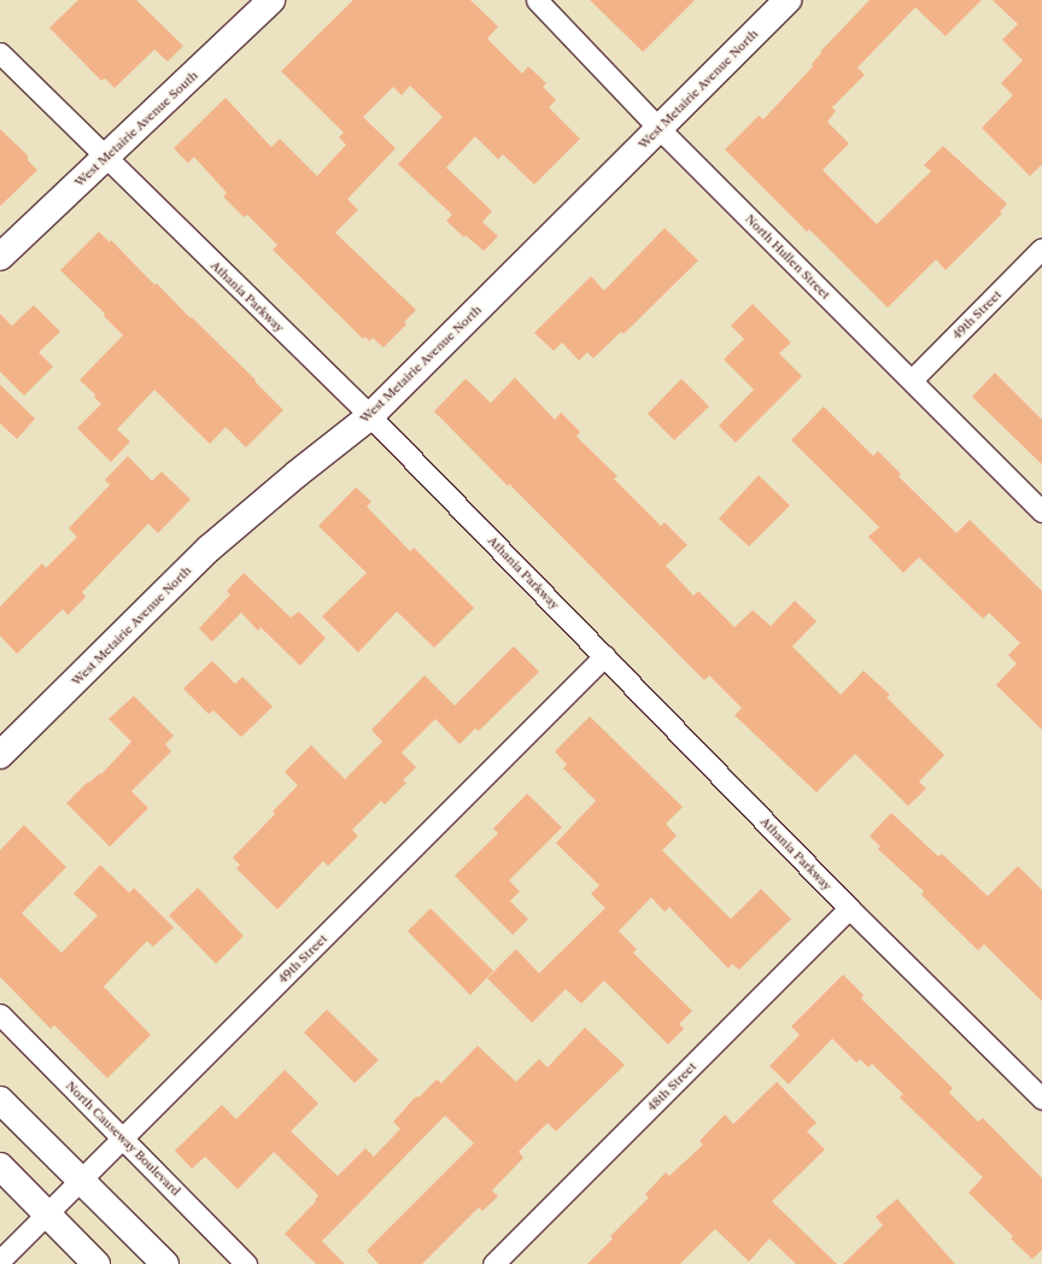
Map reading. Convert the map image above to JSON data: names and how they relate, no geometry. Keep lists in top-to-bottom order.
{
  "streets": {
    "main road": ["West Metairie Avenue North", "West Metairie Avenue South"],
    "street": [
      "North Hullen Street",
      "Athania Parkway",
      "49th Street",
      "48th Street",
      "North Causeway Boulevard"
    ]
  },
  "crossings": [
    ["West Metairie Avenue North", "North Hullen Street"],
    ["West Metairie Avenue North", "Athania Parkway"],
    ["West Metairie Avenue South", "Athania Parkway"],
    ["North Hullen Street", "49th Street"],
    ["Athania Parkway", "49th Street"],
    ["Athania Parkway", "48th Street"],
    ["49th Street", "North Causeway Boulevard"]
  ]
}
